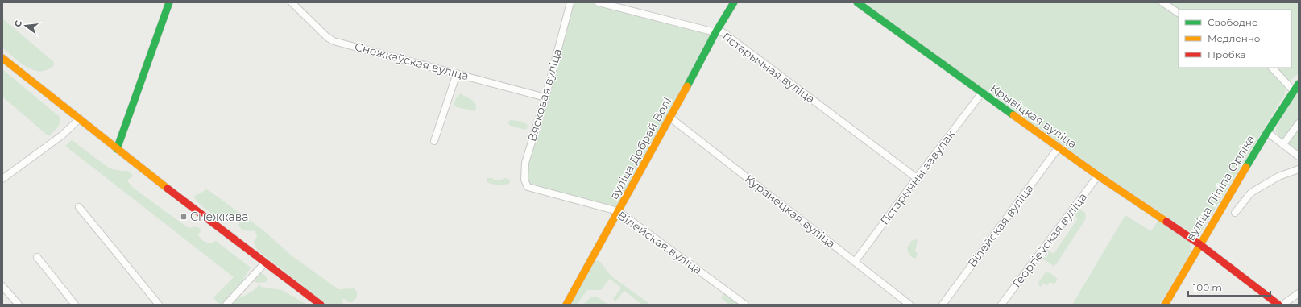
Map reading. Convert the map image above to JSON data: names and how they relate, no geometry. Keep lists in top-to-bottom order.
{
  "streets": {
    "street": [
      "Снежкаўская вуліца",
      "Гістарычная вуліца",
      "Вясковая вуліца",
      "Крывіцкая вуліца",
      "вуліца Добрай Волі",
      "Гістарычны завулак",
      "вуліца Піліпа Орліка",
      "Куранецкая вуліца",
      "Вілейская вуліца",
      "Георгіеўская вуліца"
    ]
  },
  "crossings": [
    ["Снежкаўская вуліца", "Вясковая вуліца"],
    ["Гістарычная вуліца", "вуліца Добрай Волі"],
    ["Гістарычная вуліца", "Гістарычны завулак"],
    ["Вясковая вуліца", "Вілейская вуліца"],
    ["Крывіцкая вуліца", "Гістарычны завулак"],
    ["Крывіцкая вуліца", "вуліца Піліпа Орліка"],
    ["Крывіцкая вуліца", "Вілейская вуліца"],
    ["Крывіцкая вуліца", "Георгіеўская вуліца"],
    ["вуліца Добрай Волі", "Куранецкая вуліца"],
    ["вуліца Добрай Волі", "Вілейская вуліца"],
    ["Гістарычны завулак", "Куранецкая вуліца"]
  ],
  "places": {
    "transit": ["Снежкава"]
  },
  "legend": ["Свободно", "Медленно", "Пробка"],
  "scale_bar": "100 m",
  "north": "left"
}
